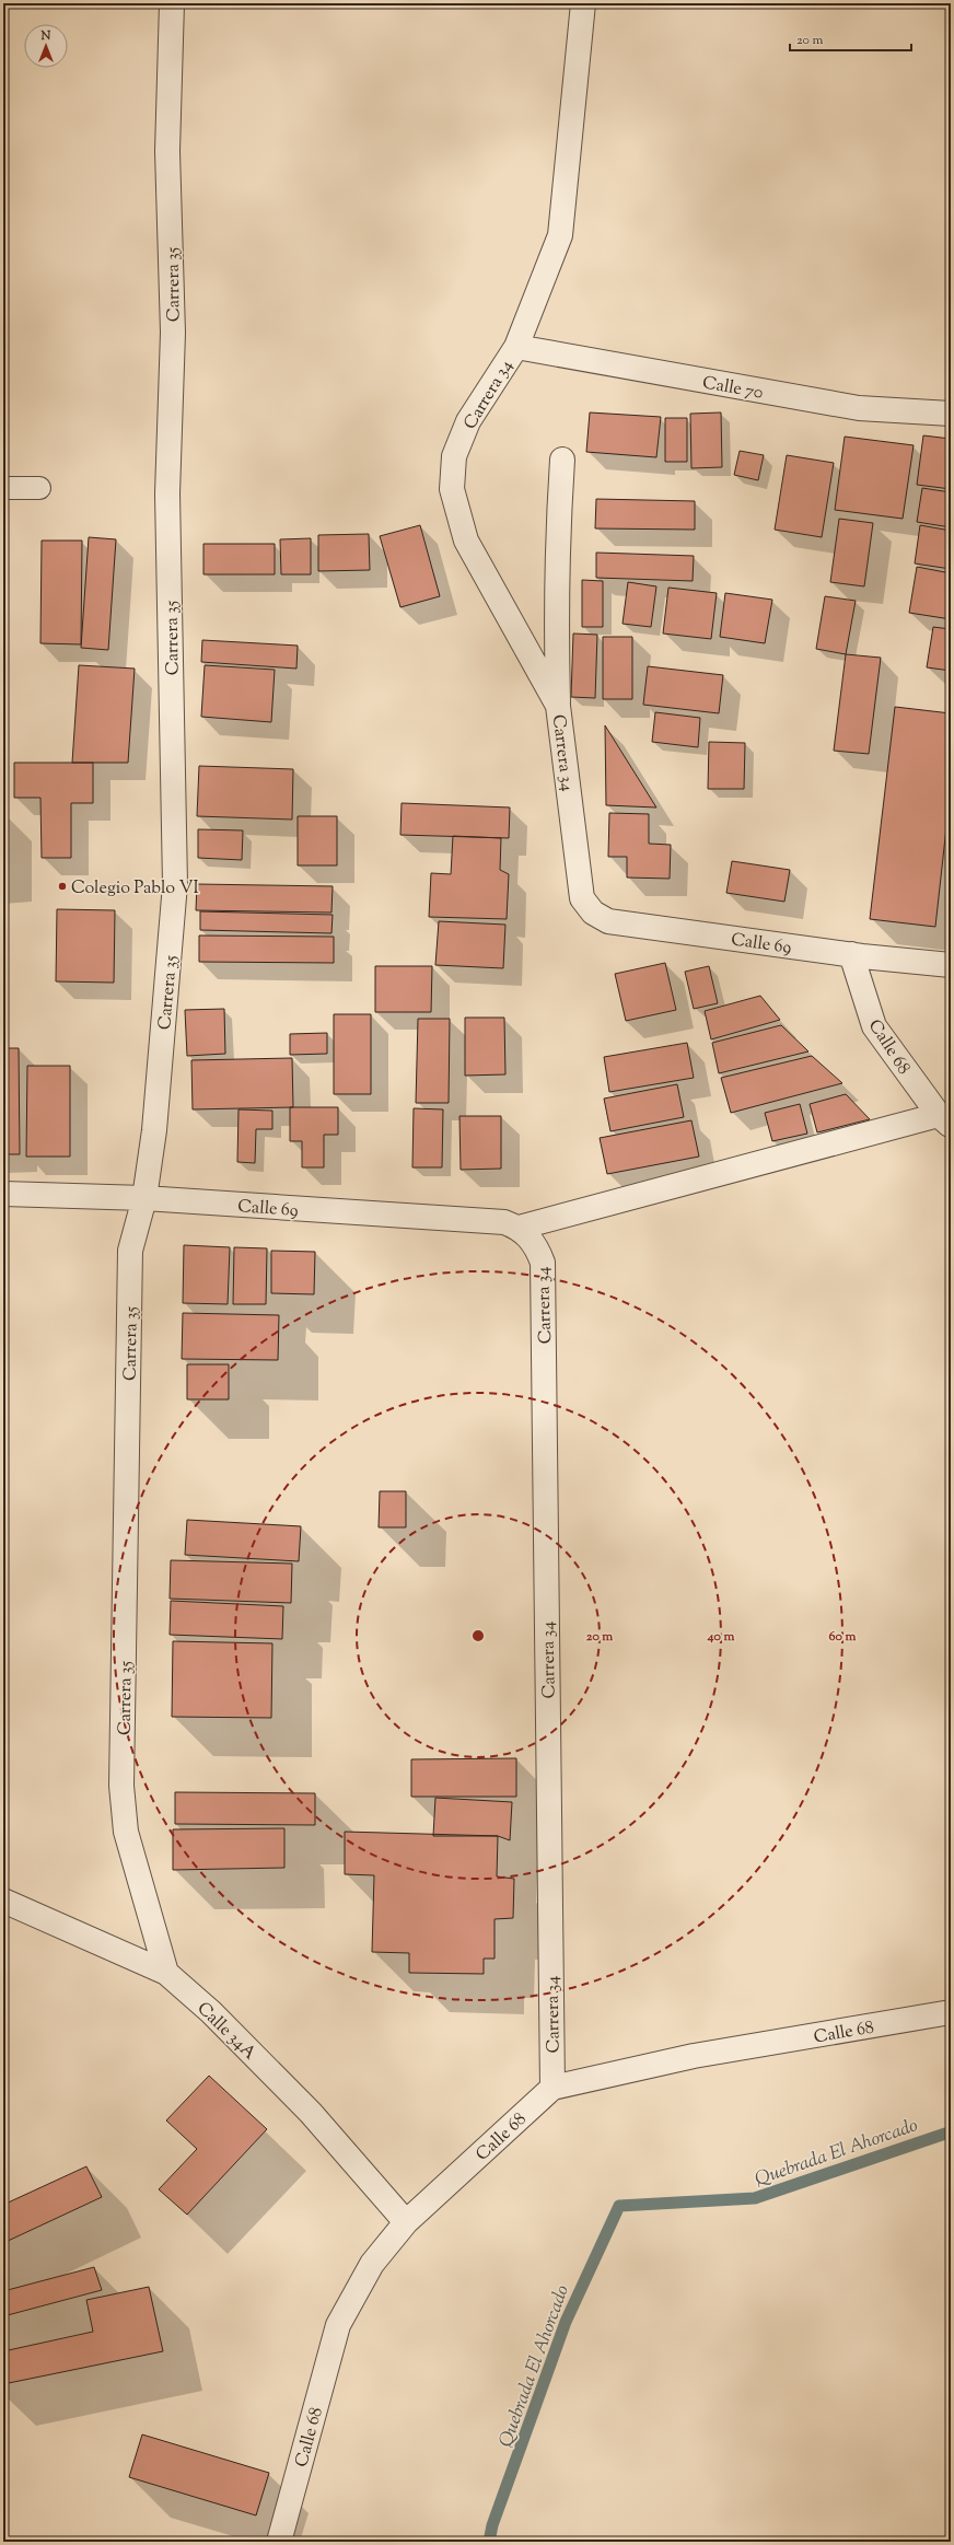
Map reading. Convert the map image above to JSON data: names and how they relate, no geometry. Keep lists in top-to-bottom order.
{
  "streets": {
    "street": [
      "Carrera 35",
      "Calle 70",
      "Carrera 34",
      "Calle 69",
      "Calle 68",
      "Calle 34A"
    ]
  },
  "crossings": [
    ["Carrera 35", "Calle 69"],
    ["Carrera 35", "Calle 34A"],
    ["Calle 70", "Carrera 34"],
    ["Carrera 34", "Calle 69"],
    ["Carrera 34", "Calle 68"],
    ["Calle 69", "Calle 68"],
    ["Calle 68", "Calle 34A"]
  ],
  "water": ["Quebrada El Ahorcado"],
  "places": ["Colegio Pablo VI"],
  "scale_bar": "20 m",
  "north": "top",
  "rings": ["20 m", "40 m", "60 m"]
}
